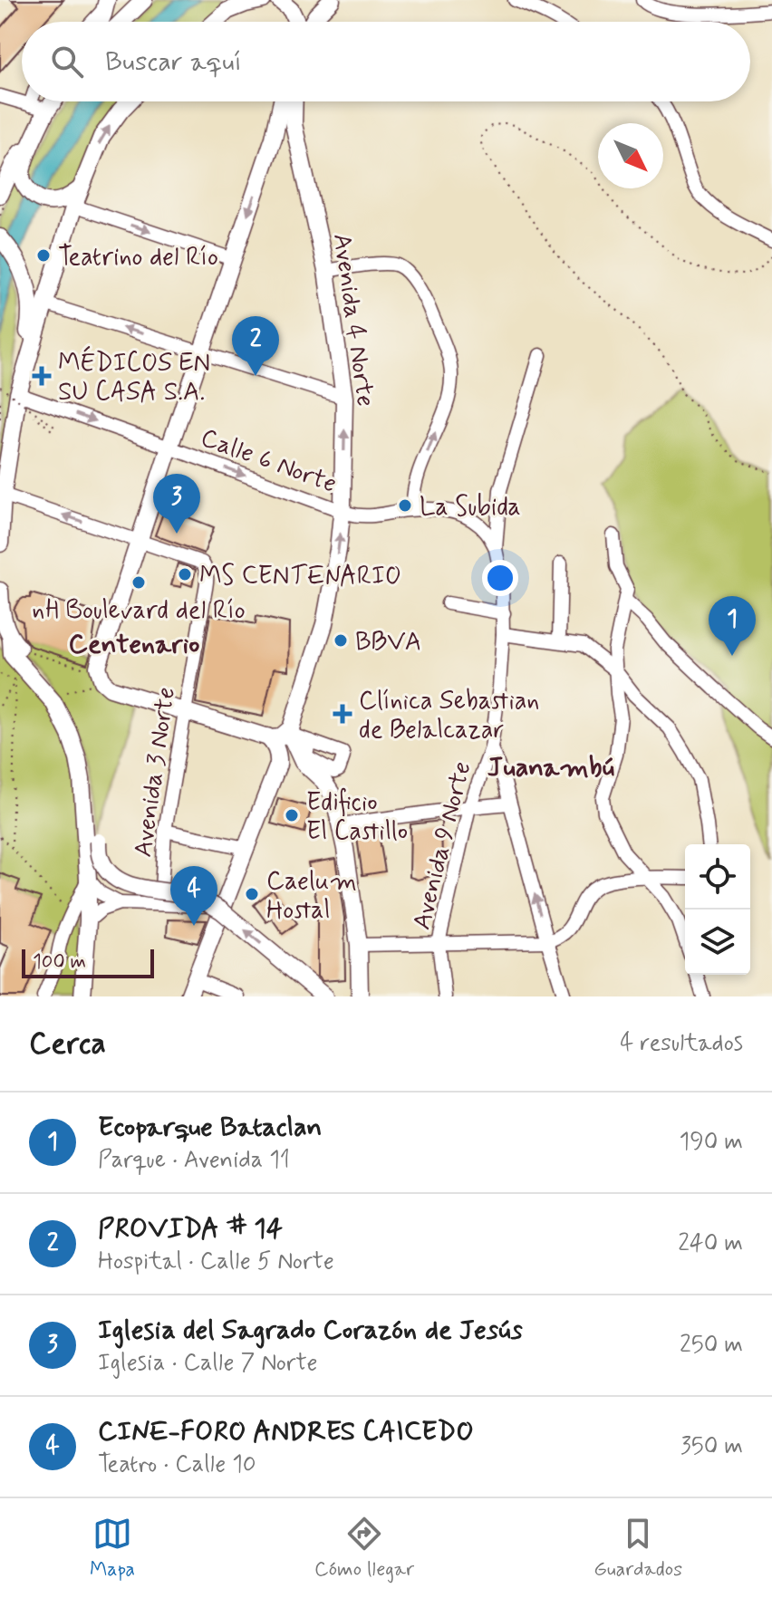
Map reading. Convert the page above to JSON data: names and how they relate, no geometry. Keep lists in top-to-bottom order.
{
  "streets": {
    "main road": ["Avenida 4 Norte"],
    "street": ["Calle 6 Norte", "Avenida 3 Norte", "Avenida 9 Norte"]
  },
  "crossings": [
    ["Avenida 4 Norte", "Calle 6 Norte"],
    ["Calle 6 Norte", "Avenida 9 Norte"]
  ],
  "one_way": ["Avenida 4 Norte"],
  "districts": ["Centenario", "Juanambú"],
  "places": {
    "other": [
      "Teatrino del Río",
      "La Subida",
      "MS CENTENARIO",
      "nH Boulevard del Río",
      "BBVA",
      "Edificio El Castillo",
      "Caelum Hostal"
    ],
    "health": ["MÉDICOS EN SU CASA S.A.", "Clínica Sebastian de Belalcazar"]
  },
  "scale_bar": "100 m",
  "north": "bottom right",
  "page": {
    "search": "Buscar aquí",
    "pins": [
      "2",
      "3",
      "1",
      "4"
    ],
    "scale": "100 m",
    "heading": ["Cerca", "4 resultados"],
    "list": [
      {
        "mark": "1",
        "name": "Ecoparque Bataclan",
        "note": "Parque · Avenida 11",
        "value": "190 m"
      },
      {
        "mark": "2",
        "name": "PROVIDA # 14",
        "note": "Hospital · Calle 5 Norte",
        "value": "240 m"
      },
      {
        "mark": "3",
        "name": "Iglesia del Sagrado Corazón de Jesús",
        "note": "Iglesia · Calle 7 Norte",
        "value": "250 m"
      },
      {
        "mark": "4",
        "name": "CINE-FORO ANDRES CAICEDO",
        "note": "Teatro · Calle 10",
        "value": "350 m"
      }
    ],
    "nav": ["Mapa", "Cómo llegar", "Guardados"]
  }
}
